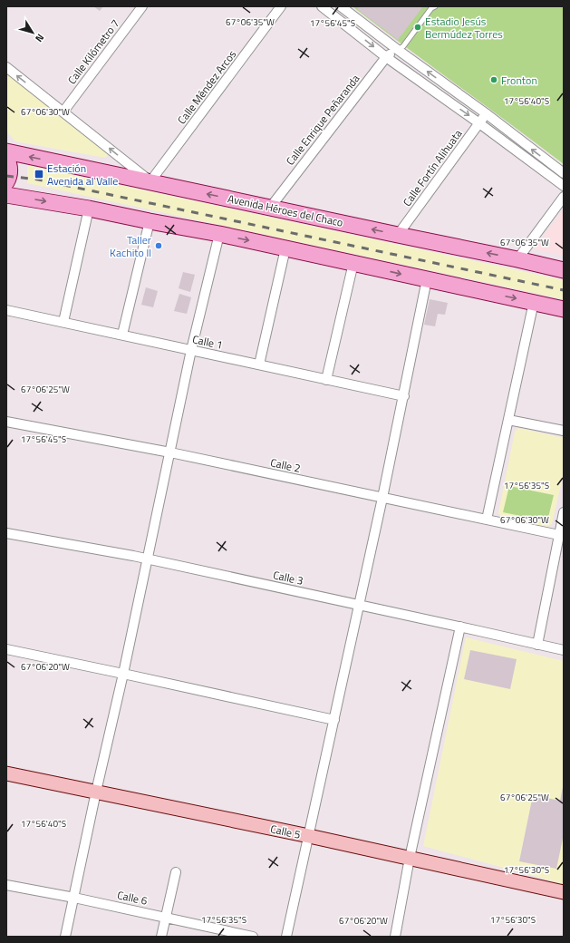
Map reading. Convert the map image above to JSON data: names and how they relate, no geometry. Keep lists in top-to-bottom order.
{
  "streets": {
    "main road": ["Avenida Héroes del Chaco", "Calle 5"],
    "street": [
      "Calle Kilómetro 7",
      "Calle Méndez Arcos",
      "Calle Enrique Peñaranda",
      "Calle Fortín Alihuata",
      "Calle 1",
      "Calle 2",
      "Calle 3",
      "Calle 6"
    ]
  },
  "crossings": [
    ["Calle Méndez Arcos", "Avenida Héroes del Chaco"],
    ["Calle Enrique Peñaranda", "Avenida Héroes del Chaco"],
    ["Calle Fortín Alihuata", "Avenida Héroes del Chaco"]
  ],
  "places": {
    "other": ["Estadio Jesús Bermúdez Torres", "Fronton", "Taller Kachito ll"],
    "transit": ["Estación Avenida al Valle"]
  },
  "north": "bottom right",
  "coordinates": [
    "67°06'35\"W",
    "17°56'45\"S",
    "17°56'40\"S",
    "67°06'30\"W",
    "67°06'25\"W",
    "17°56'35\"S",
    "67°06'20\"W",
    "17°56'30\"S"
  ]
}
